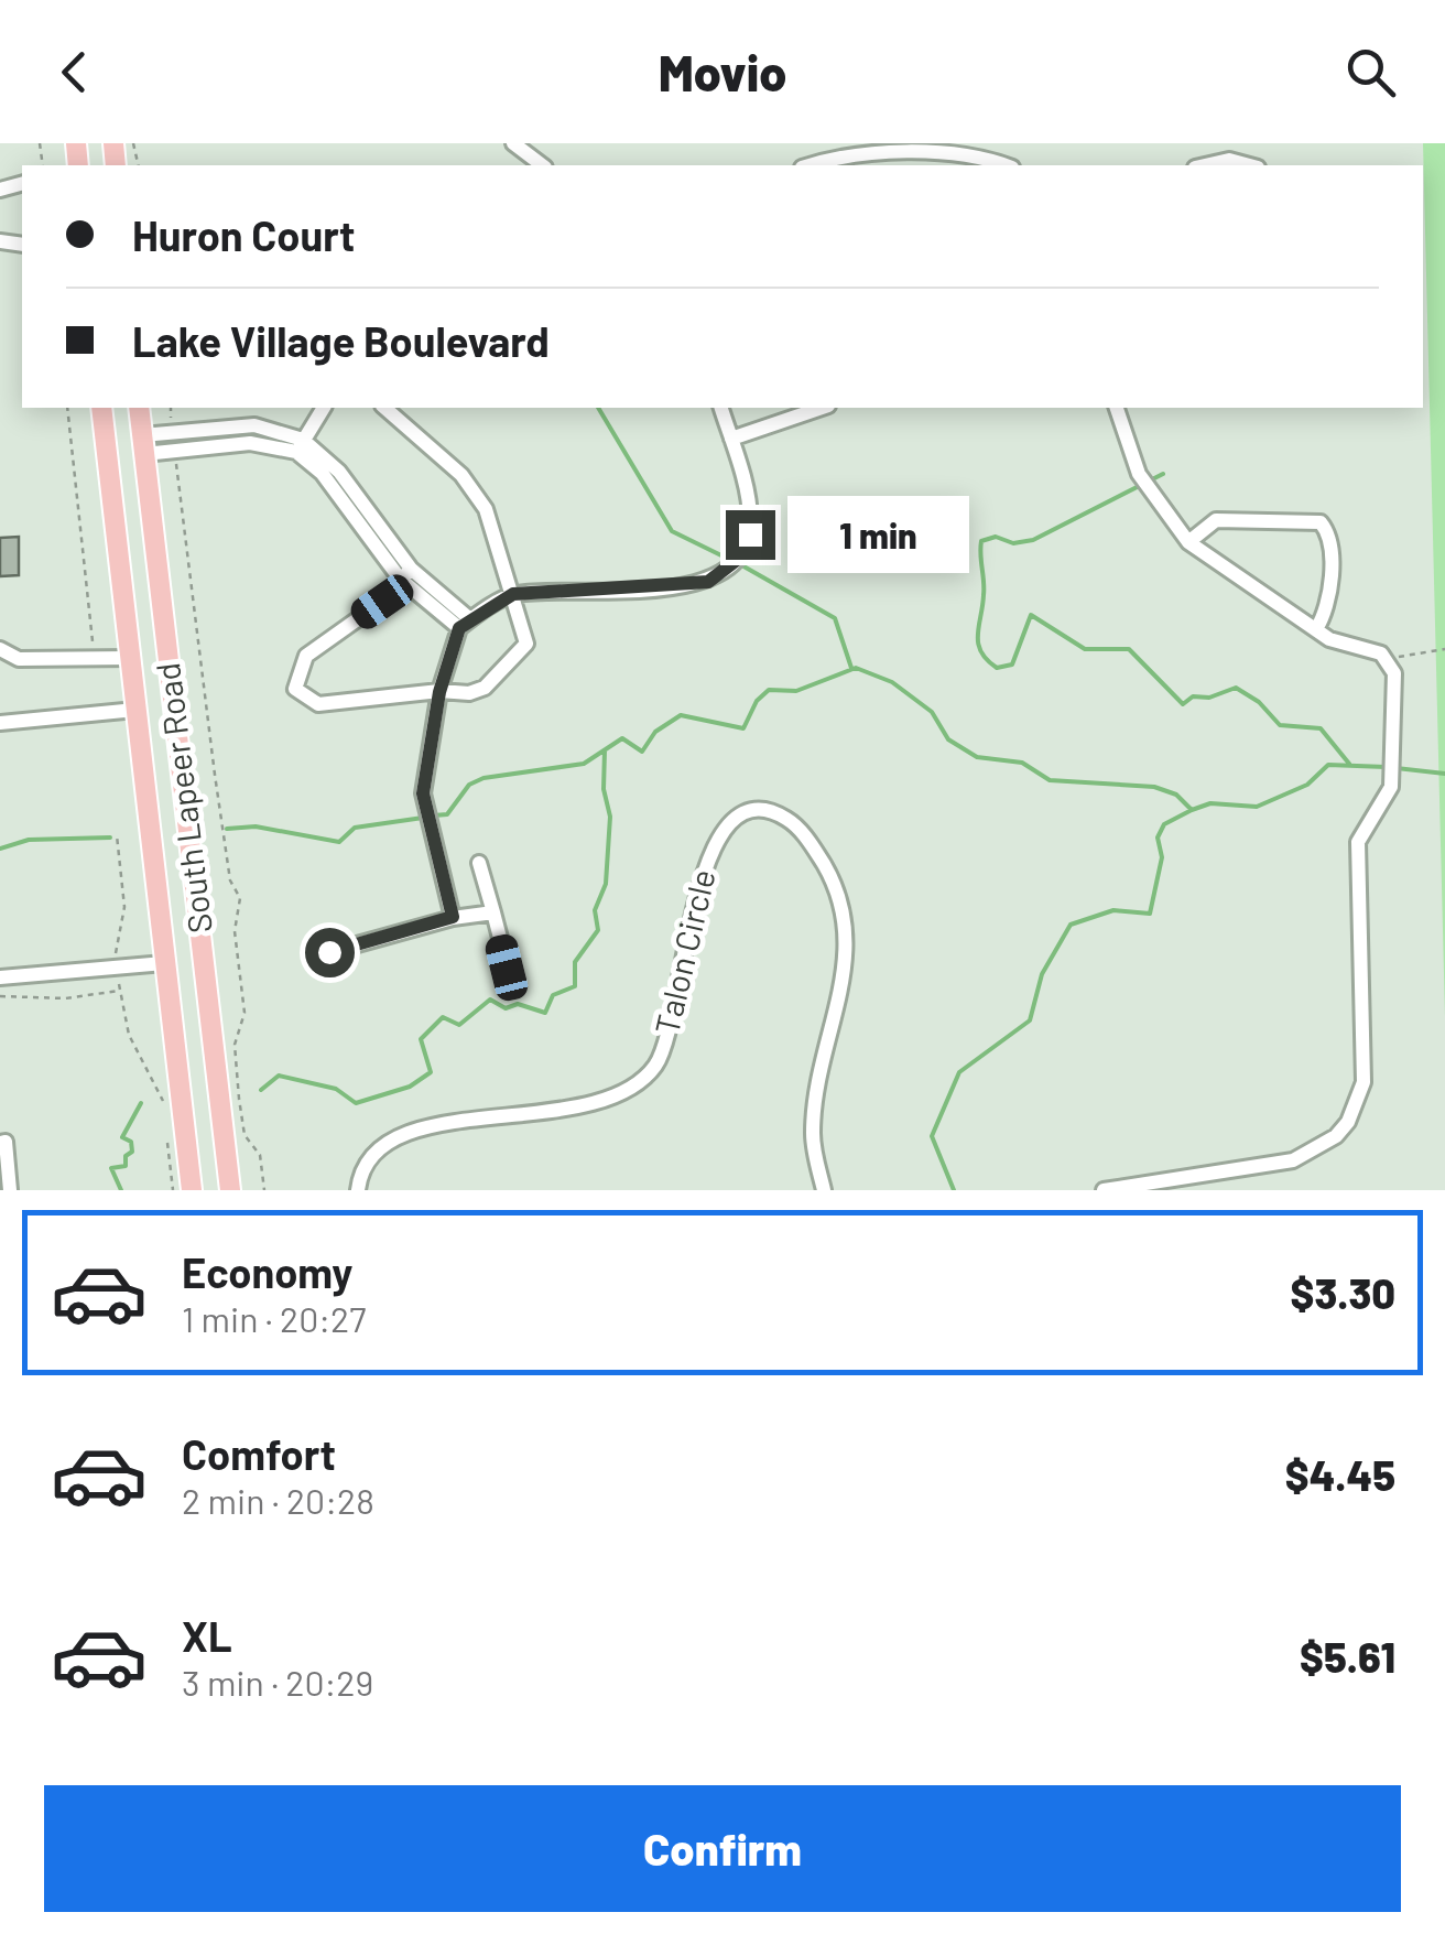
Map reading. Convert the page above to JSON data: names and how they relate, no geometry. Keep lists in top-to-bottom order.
{
  "streets": {
    "main road": ["South Lapeer Road"],
    "street": ["Talon Circle"]
  },
  "page": {
    "header": "Movio",
    "banner": ["Huron Court", "Lake Village Boulevard"],
    "bubble": "1 min",
    "list": [
      {
        "name": "Economy",
        "note": "1 min · 20:27",
        "value": "$3.30"
      },
      {
        "name": "Comfort",
        "note": "2 min · 20:28",
        "value": "$4.45"
      },
      {
        "name": "XL",
        "note": "3 min · 20:29",
        "value": "$5.61"
      }
    ],
    "buttons": "Confirm"
  }
}
